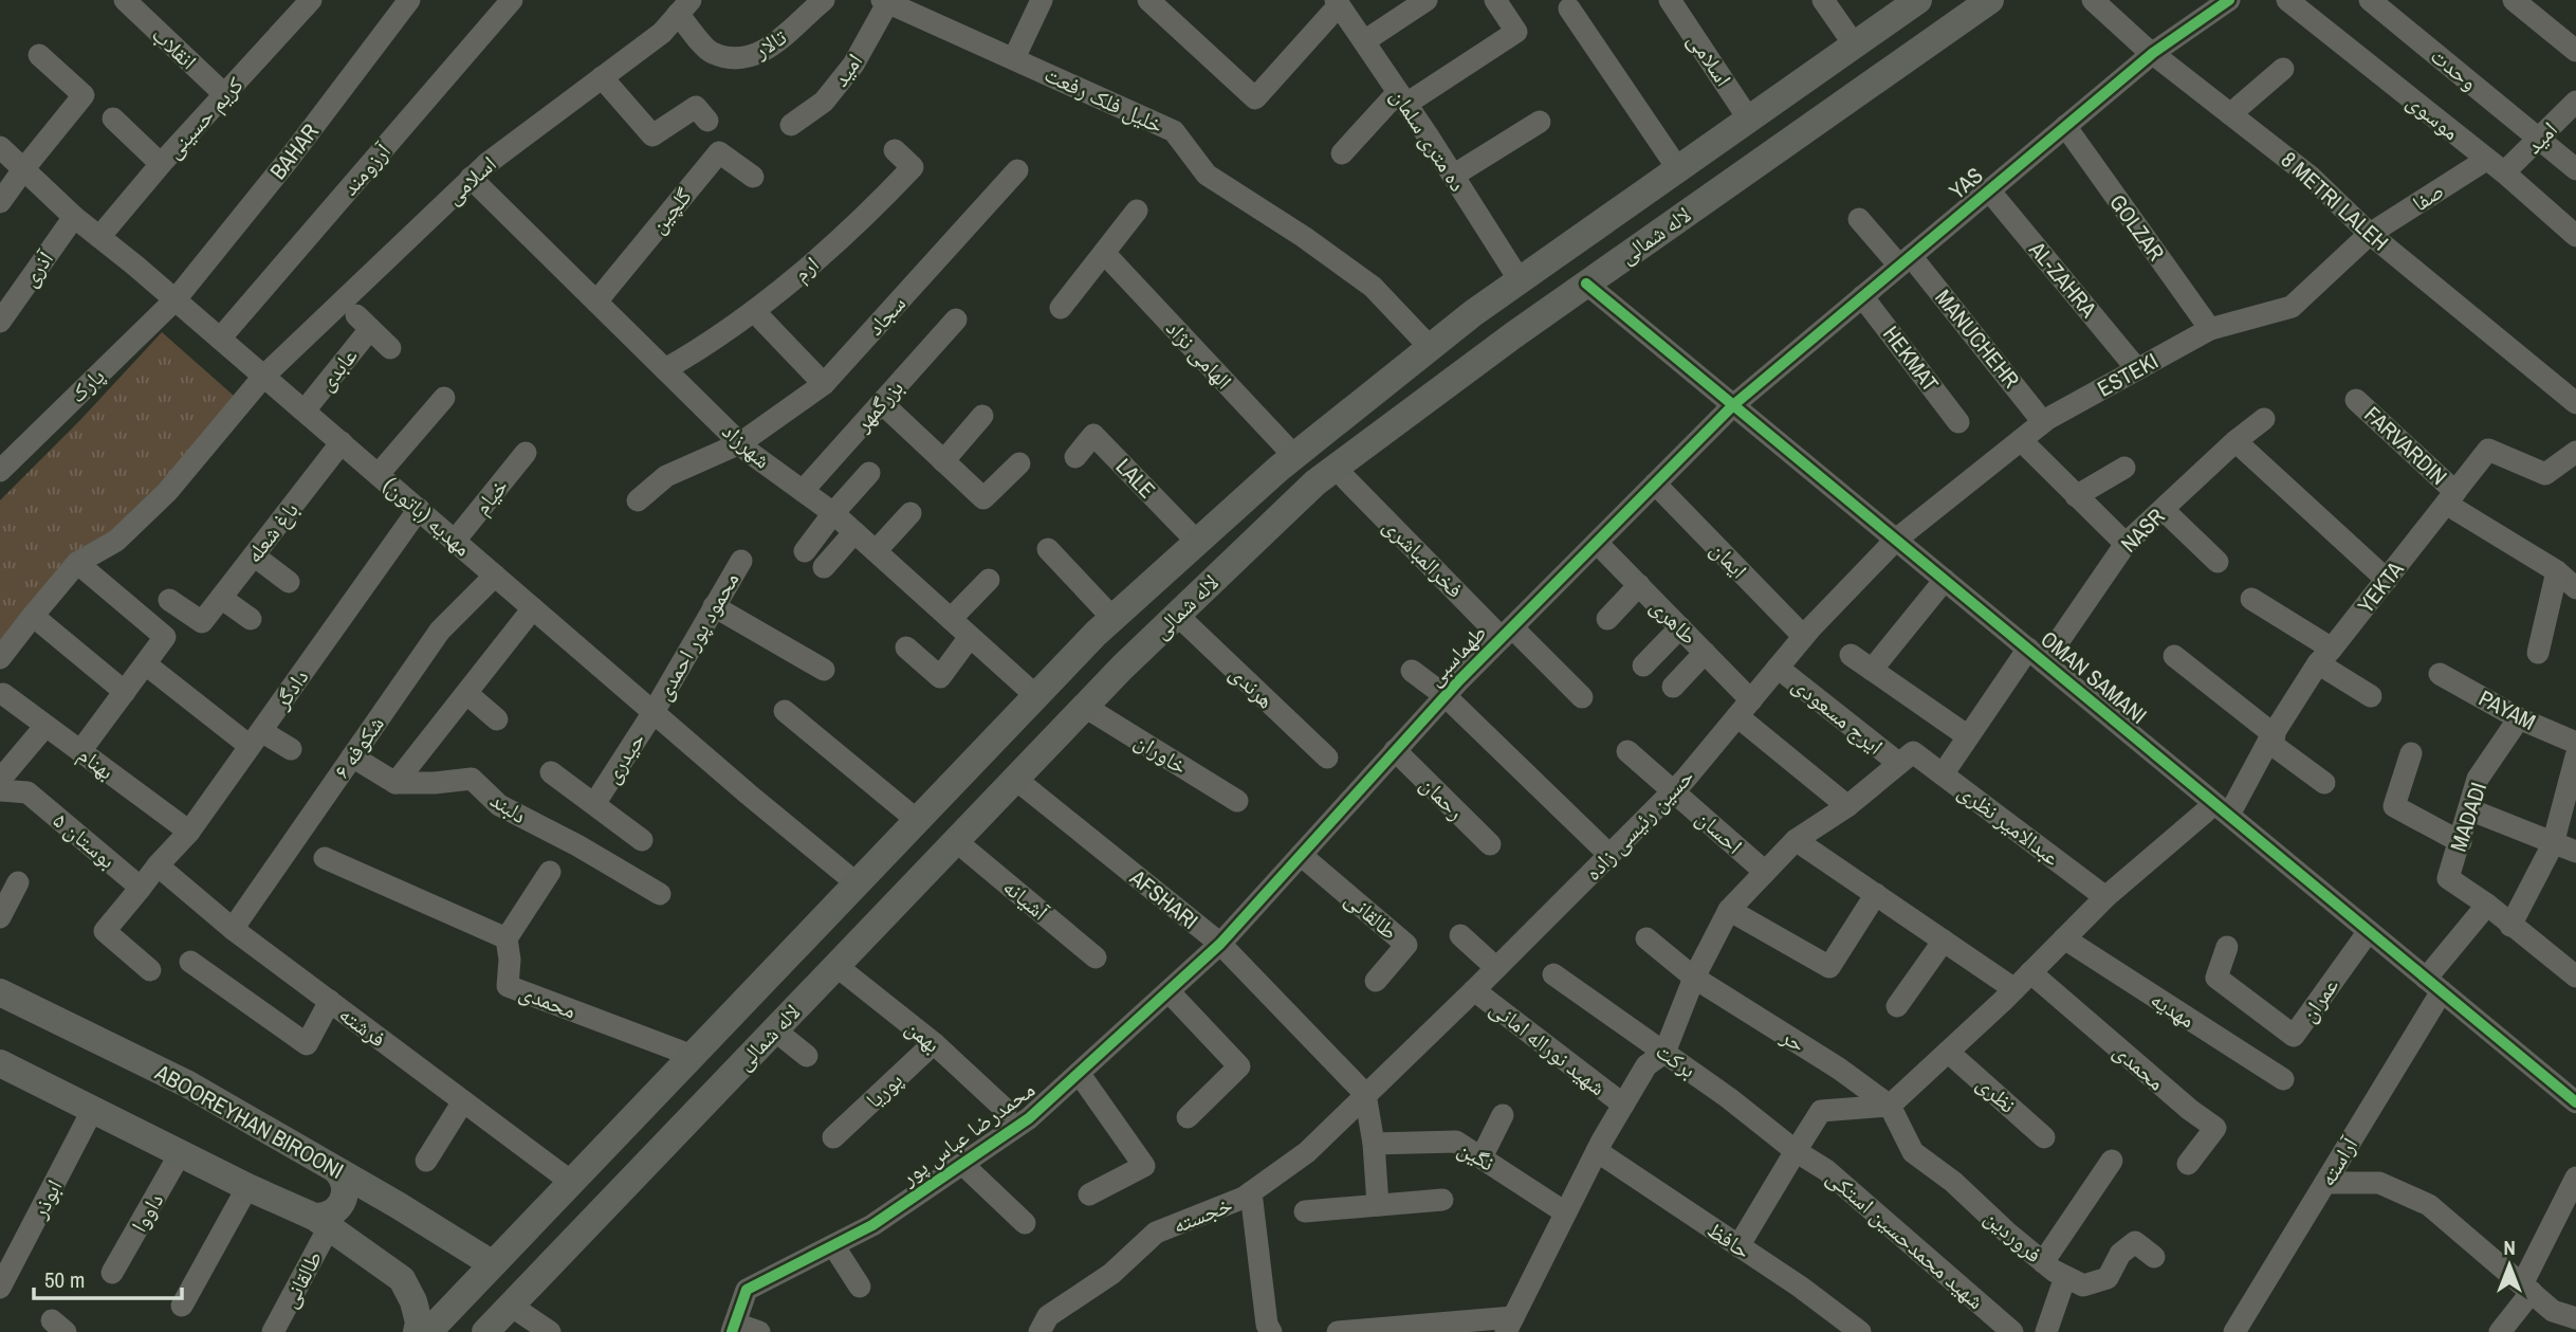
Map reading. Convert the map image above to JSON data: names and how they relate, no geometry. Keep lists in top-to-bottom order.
{
  "streets": {
    "main road": ["لاله شمالی", "ABOOREYHAN BIROONI"],
    "street": [
      "تالار",
      "انقلاب",
      "اسلامی",
      "وحدت",
      "امید",
      "خلیل فلک رفعت",
      "موسوی",
      "کریم حسینی",
      "ده متری سلمان",
      "BAHAR",
      "آرزومند",
      "YAS",
      "صفا",
      "8 METRI LALEH",
      "گلچین",
      "GOLZAR",
      "آذری",
      "ارم",
      "AL-ZAHRA",
      "سجاد",
      "MANUCHEHR",
      "الهامی نژاد",
      "HEKMAT",
      "عابدی",
      "ESTEKI",
      "پارک",
      "بزرگمهر",
      "شهرزاد",
      "FARVARDIN",
      "LALE",
      "خیام",
      "مهدیه (باتون)",
      "NASR",
      "باغ شعله",
      "فخرالمباشری",
      "ایمان",
      "YEKTA",
      "طاهری",
      "محمود پور احمدی",
      "طهماسبی",
      "OMAN SAMANI",
      "هرندی",
      "دادگر",
      "PAYAM",
      "ایرج مسعودی",
      "شکوفه ۶",
      "خاوران",
      "حیدری",
      "بهنام",
      "رحمان",
      "دلبند",
      "MADADI",
      "حسین رئیسی زاده",
      "عبدالامیر نظری",
      "احسان",
      "بوستان ۵",
      "آشیانه",
      "AFSHARI",
      "طالقانی",
      "عمران",
      "محمدی",
      "مهدیه",
      "فرشته",
      "بهمن",
      "حر",
      "شهید نوراله امانی",
      "برکت",
      "پوریا",
      "نظری",
      "محمدرضا عباس پور",
      "نگین",
      "آراسته",
      "ابوذر",
      "داووا",
      "خجسته",
      "فروردین",
      "شهید محمدحسین استکی",
      "حافظ"
    ]
  },
  "crossings": [
    ["تالار", "اسلامی"],
    ["انقلاب", "کریم حسینی"],
    ["اسلامی", "لاله شمالی"],
    ["اسلامی", "شهرزاد"],
    ["اسلامی", "مهدیه (باتون)"],
    ["وحدت", "امید"],
    ["امید", "خلیل فلک رفعت"],
    ["امید", "موسوی"],
    ["امید", "صفا"],
    ["خلیل فلک رفعت", "لاله شمالی"],
    ["موسوی", "صفا"],
    ["کریم حسینی", "مهدیه (باتون)"],
    ["ده متری سلمان", "لاله شمالی"],
    ["BAHAR", "پارک"],
    ["BAHAR", "مهدیه (باتون)"],
    ["آرزومند", "مهدیه (باتون)"],
    ["YAS", "8 METRI LALEH"],
    ["YAS", "GOLZAR"],
    ["YAS", "AL-ZAHRA"],
    ["YAS", "MANUCHEHR"],
    ["YAS", "HEKMAT"],
    ["YAS", "طهماسبی"],
    ["YAS", "OMAN SAMANI"],
    ["صفا", "8 METRI LALEH"],
    ["صفا", "ESTEKI"],
    ["8 METRI LALEH", "ESTEKI"],
    ["گلچین", "شهرزاد"],
    ["GOLZAR", "ESTEKI"],
    ["لاله شمالی", "الهامی نژاد"],
    ["لاله شمالی", "شهرزاد"],
    ["لاله شمالی", "LALE"],
    ["لاله شمالی", "مهدیه (باتون)"],
    ["لاله شمالی", "OMAN SAMANI"],
    ["لاله شمالی", "هرندی"],
    ["لاله شمالی", "خاوران"],
    ["لاله شمالی", "آشیانه"],
    ["لاله شمالی", "AFSHARI"],
    ["لاله شمالی", "محمدی"],
    ["لاله شمالی", "فرشته"],
    ["لاله شمالی", "بهمن"],
    ["لاله شمالی", "ABOOREYHAN BIROONI"],
    ["آذری", "مهدیه (باتون)"],
    ["ارم", "شهرزاد"],
    ["AL-ZAHRA", "ESTEKI"],
    ["سجاد", "شهرزاد"],
    ["MANUCHEHR", "ESTEKI"],
    ["عابدی", "مهدیه (باتون)"],
    ["ESTEKI", "OMAN SAMANI"],
    ["ESTEKI", "حسین رئیسی زاده"],
    ["پارک", "مهدیه (باتون)"],
    ["بزرگمهر", "شهرزاد"],
    ["FARVARDIN", "YEKTA"],
    ["خیام", "مهدیه (باتون)"],
    ["مهدیه (باتون)", "باغ شعله"],
    ["مهدیه (باتون)", "محمود پور احمدی"],
    ["مهدیه (باتون)", "دادگر"],
    ["مهدیه (باتون)", "شکوفه ۶"],
    ["مهدیه (باتون)", "حیدری"],
    ["NASR", "OMAN SAMANI"],
    ["NASR", "عبدالامیر نظری"],
    ["فخرالمباشری", "طهماسبی"],
    ["ایمان", "طهماسبی"],
    ["ایمان", "حسین رئیسی زاده"],
    ["YEKTA", "OMAN SAMANI"],
    ["طاهری", "طهماسبی"],
    ["طاهری", "حسین رئیسی زاده"],
    ["محمود پور احمدی", "حیدری"],
    ["طهماسبی", "OMAN SAMANI"],
    ["طهماسبی", "رحمان"],
    ["طهماسبی", "AFSHARI"],
    ["طهماسبی", "طالقانی"],
    ["طهماسبی", "محمدرضا عباس پور"],
    ["OMAN SAMANI", "حسین رئیسی زاده"],
    ["OMAN SAMANI", "عمران"],
    ["OMAN SAMANI", "آراسته"],
    ["دادگر", "بهنام"],
    ["دادگر", "فرشته"],
    ["PAYAM", "MADADI"],
    ["ایرج مسعودی", "حسین رئیسی زاده"],
    ["ایرج مسعودی", "عبدالامیر نظری"],
    ["شکوفه ۶", "فرشته"],
    ["MADADI", "آراسته"],
    ["حسین رئیسی زاده", "احسان"],
    ["حسین رئیسی زاده", "AFSHARI"],
    ["حسین رئیسی زاده", "شهید نوراله امانی"],
    ["حسین رئیسی زاده", "خجسته"],
    ["AFSHARI", "محمدرضا عباس پور"],
    ["AFSHARI", "خجسته"],
    ["بهمن", "پوریا"],
    ["حر", "فروردین"],
    ["برکت", "شهید محمدحسین استکی"]
  ],
  "scale_bar": "50 m",
  "north": "top"
}
